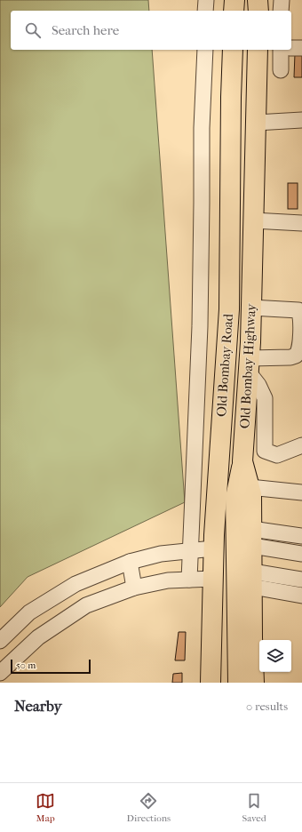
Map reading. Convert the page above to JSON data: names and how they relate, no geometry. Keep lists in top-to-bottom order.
{
  "streets": {
    "main road": ["Old Bombay Road", "Old Bombay Highway"]
  },
  "scale_bar": "50 m",
  "page": {
    "search": "Search here",
    "scale": "50 m",
    "heading": ["Nearby", "0 results"],
    "nav": ["Map", "Directions", "Saved"]
  }
}
